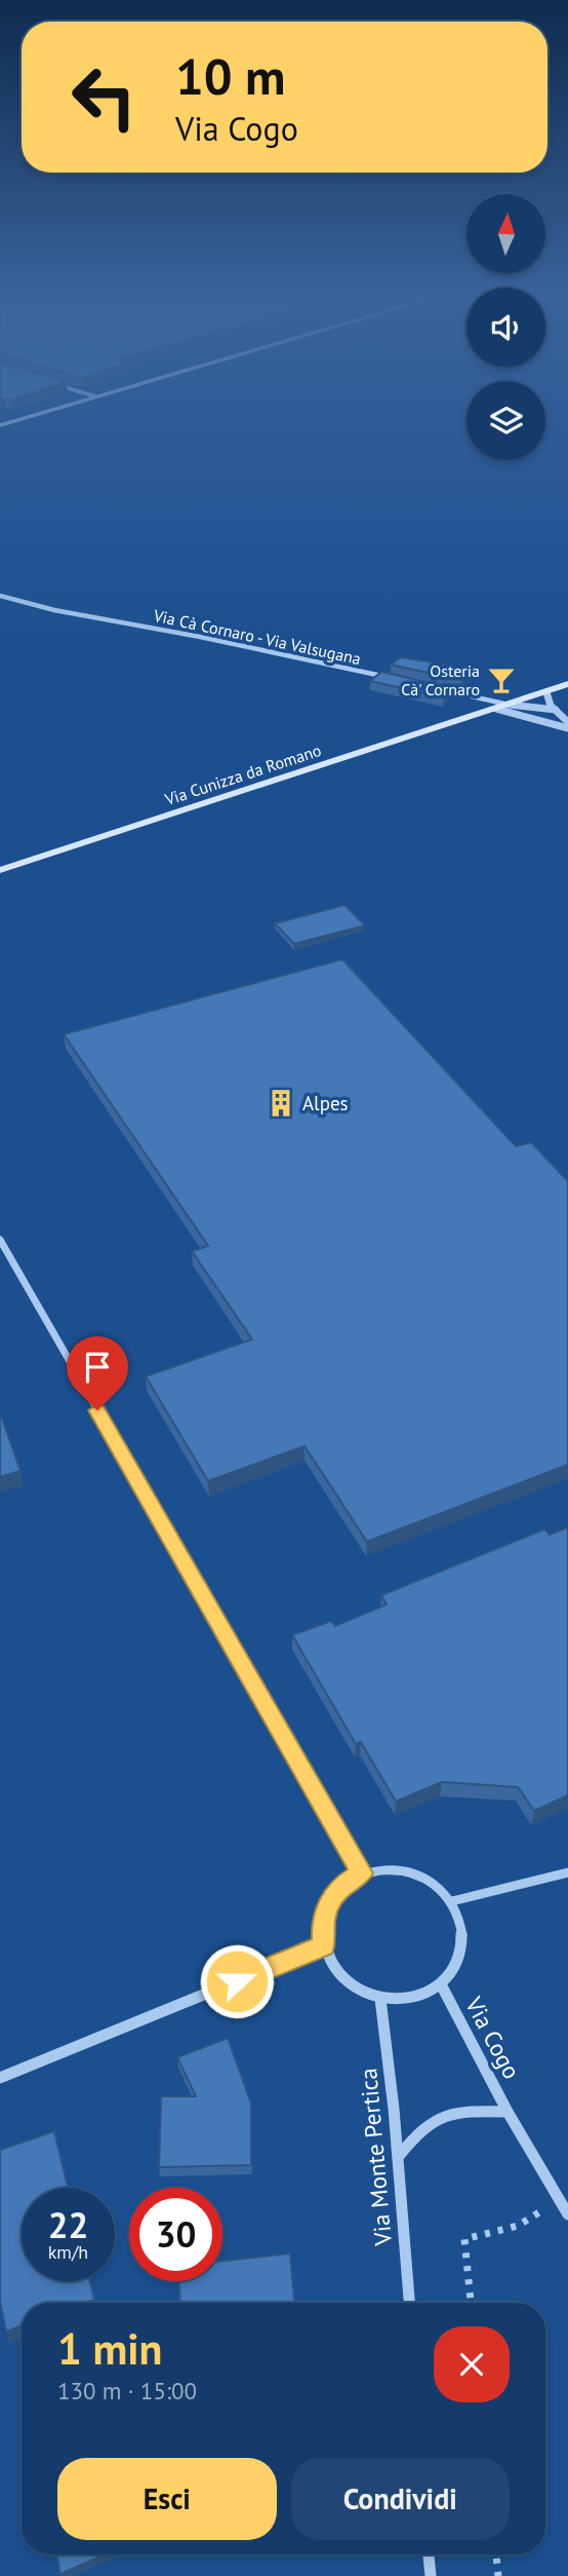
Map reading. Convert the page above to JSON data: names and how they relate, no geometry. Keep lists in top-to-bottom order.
{
  "streets": {
    "main road": ["Via Cunizza da Romano"],
    "street": ["Via Cà Cornaro - Via Valsugana", "Via Cogo", "Via Monte Pertica"]
  },
  "crossings": [
    ["Via Cogo", "Via Monte Pertica"]
  ],
  "places": {
    "bar": ["Osteria Cà' Cornaro"],
    "building": ["Alpes"]
  },
  "north": "top",
  "page": {
    "turn": ["10 m", "Via Cogo"],
    "speed": "22 km/h",
    "limit": "30",
    "heading": ["1 min", "130 m · 15:00"],
    "buttons": ["Esci", "Condividi"]
  }
}
